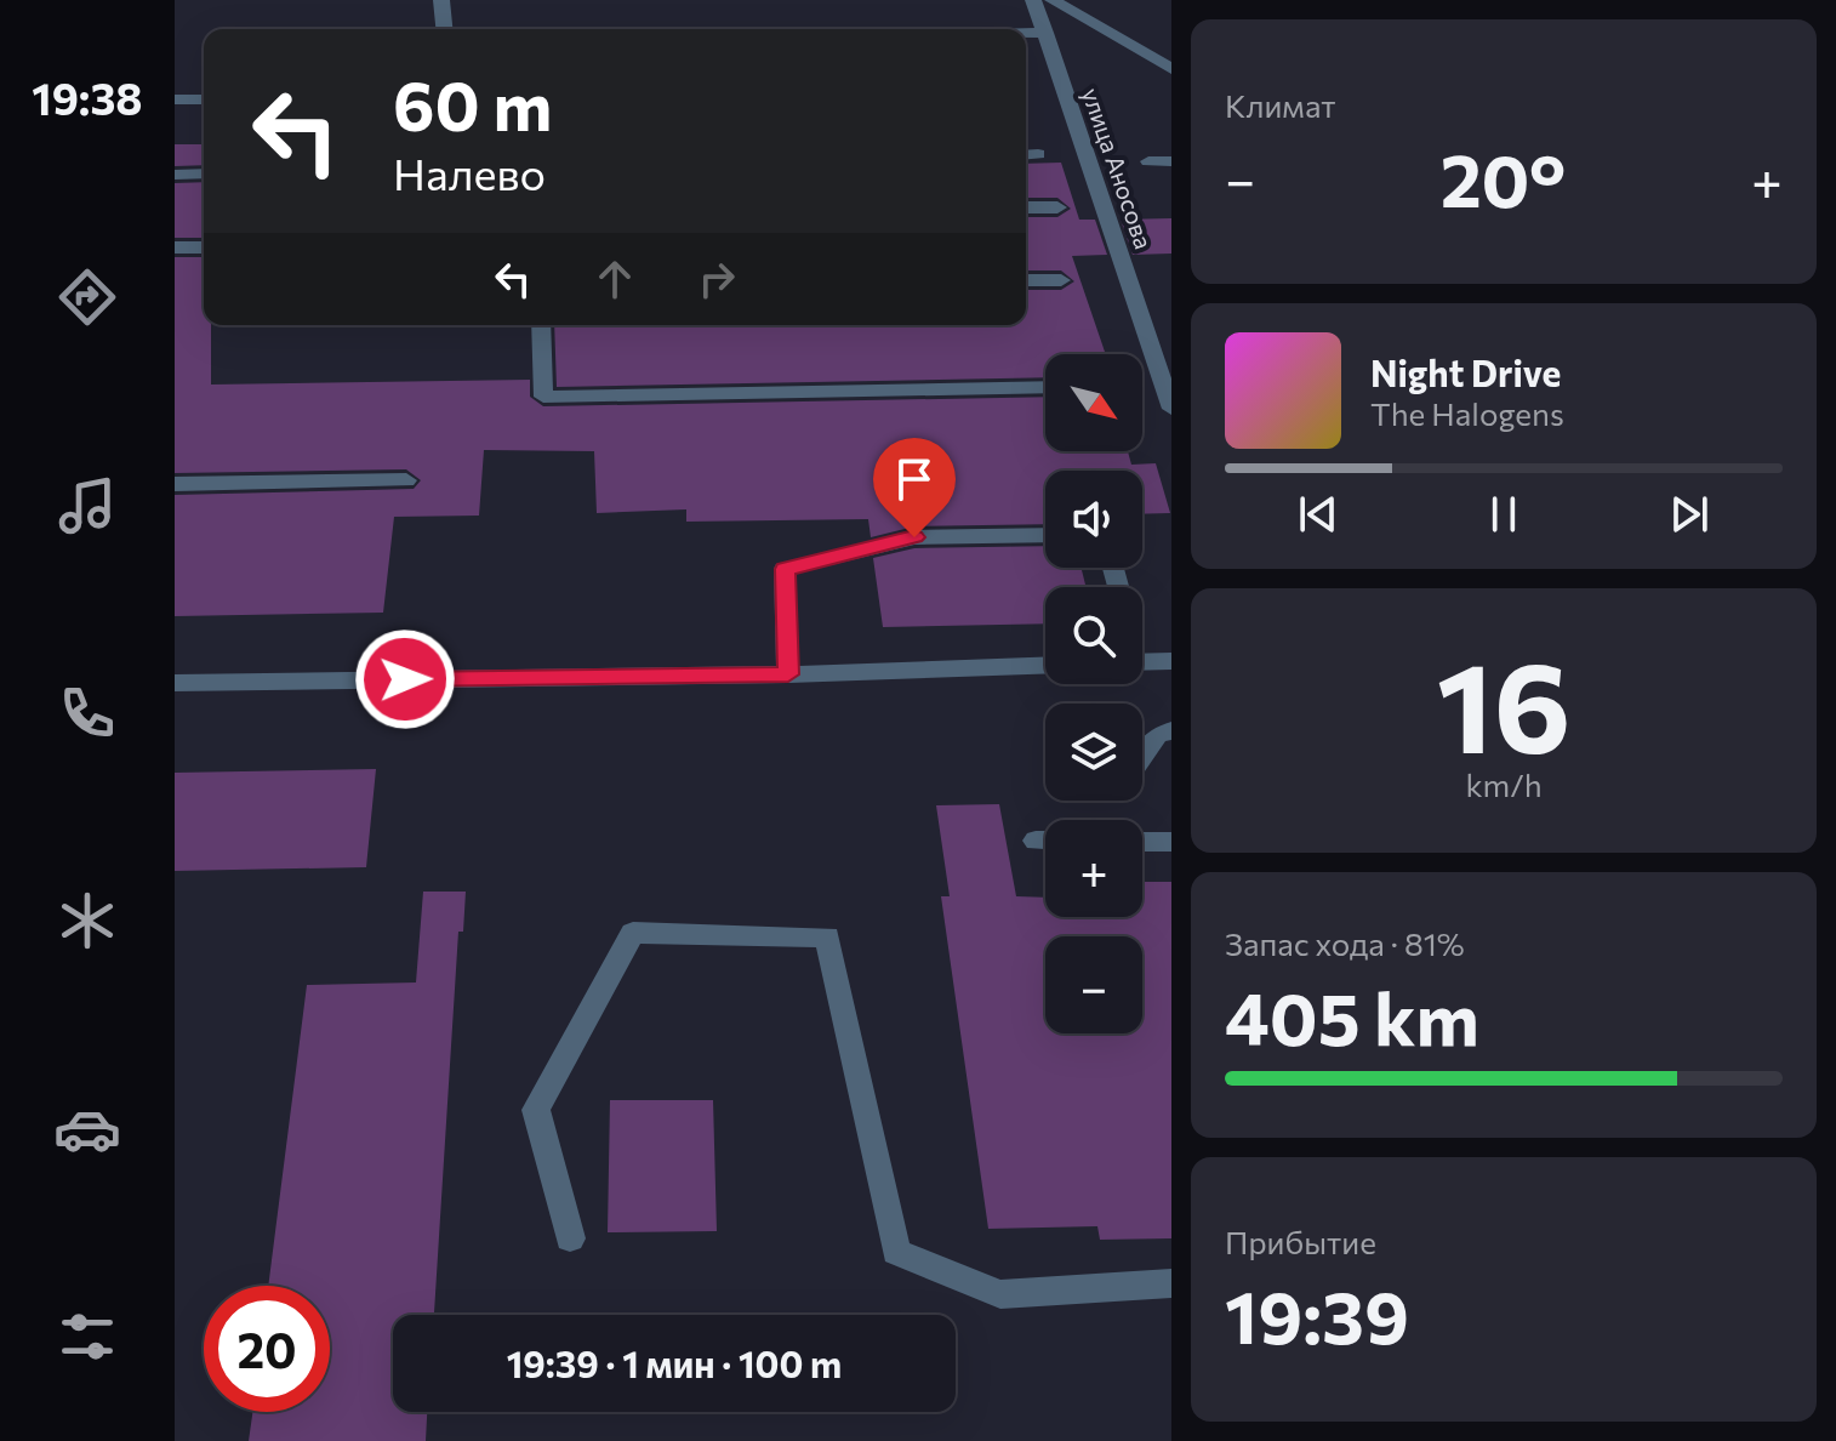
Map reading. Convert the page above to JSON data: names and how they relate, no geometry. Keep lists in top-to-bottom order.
{
  "streets": {
    "street": ["улица Аносова"]
  },
  "north": "bottom right",
  "page": {
    "tabs": "19:38",
    "tile": [
      "Климат",
      ["16", "km/h"],
      ["Запас хода · 81%", "405 km"],
      ["Прибытие", "19:39"]
    ],
    "turn": ["60 m", "Налево"],
    "heat": ["−", "20°", "+"],
    "song": ["Night Drive", "The Halogens"],
    "map_buttons": ["+", "−"],
    "limit": "20",
    "trip": "19:39 · 1 мин · 100 m"
  }
}
